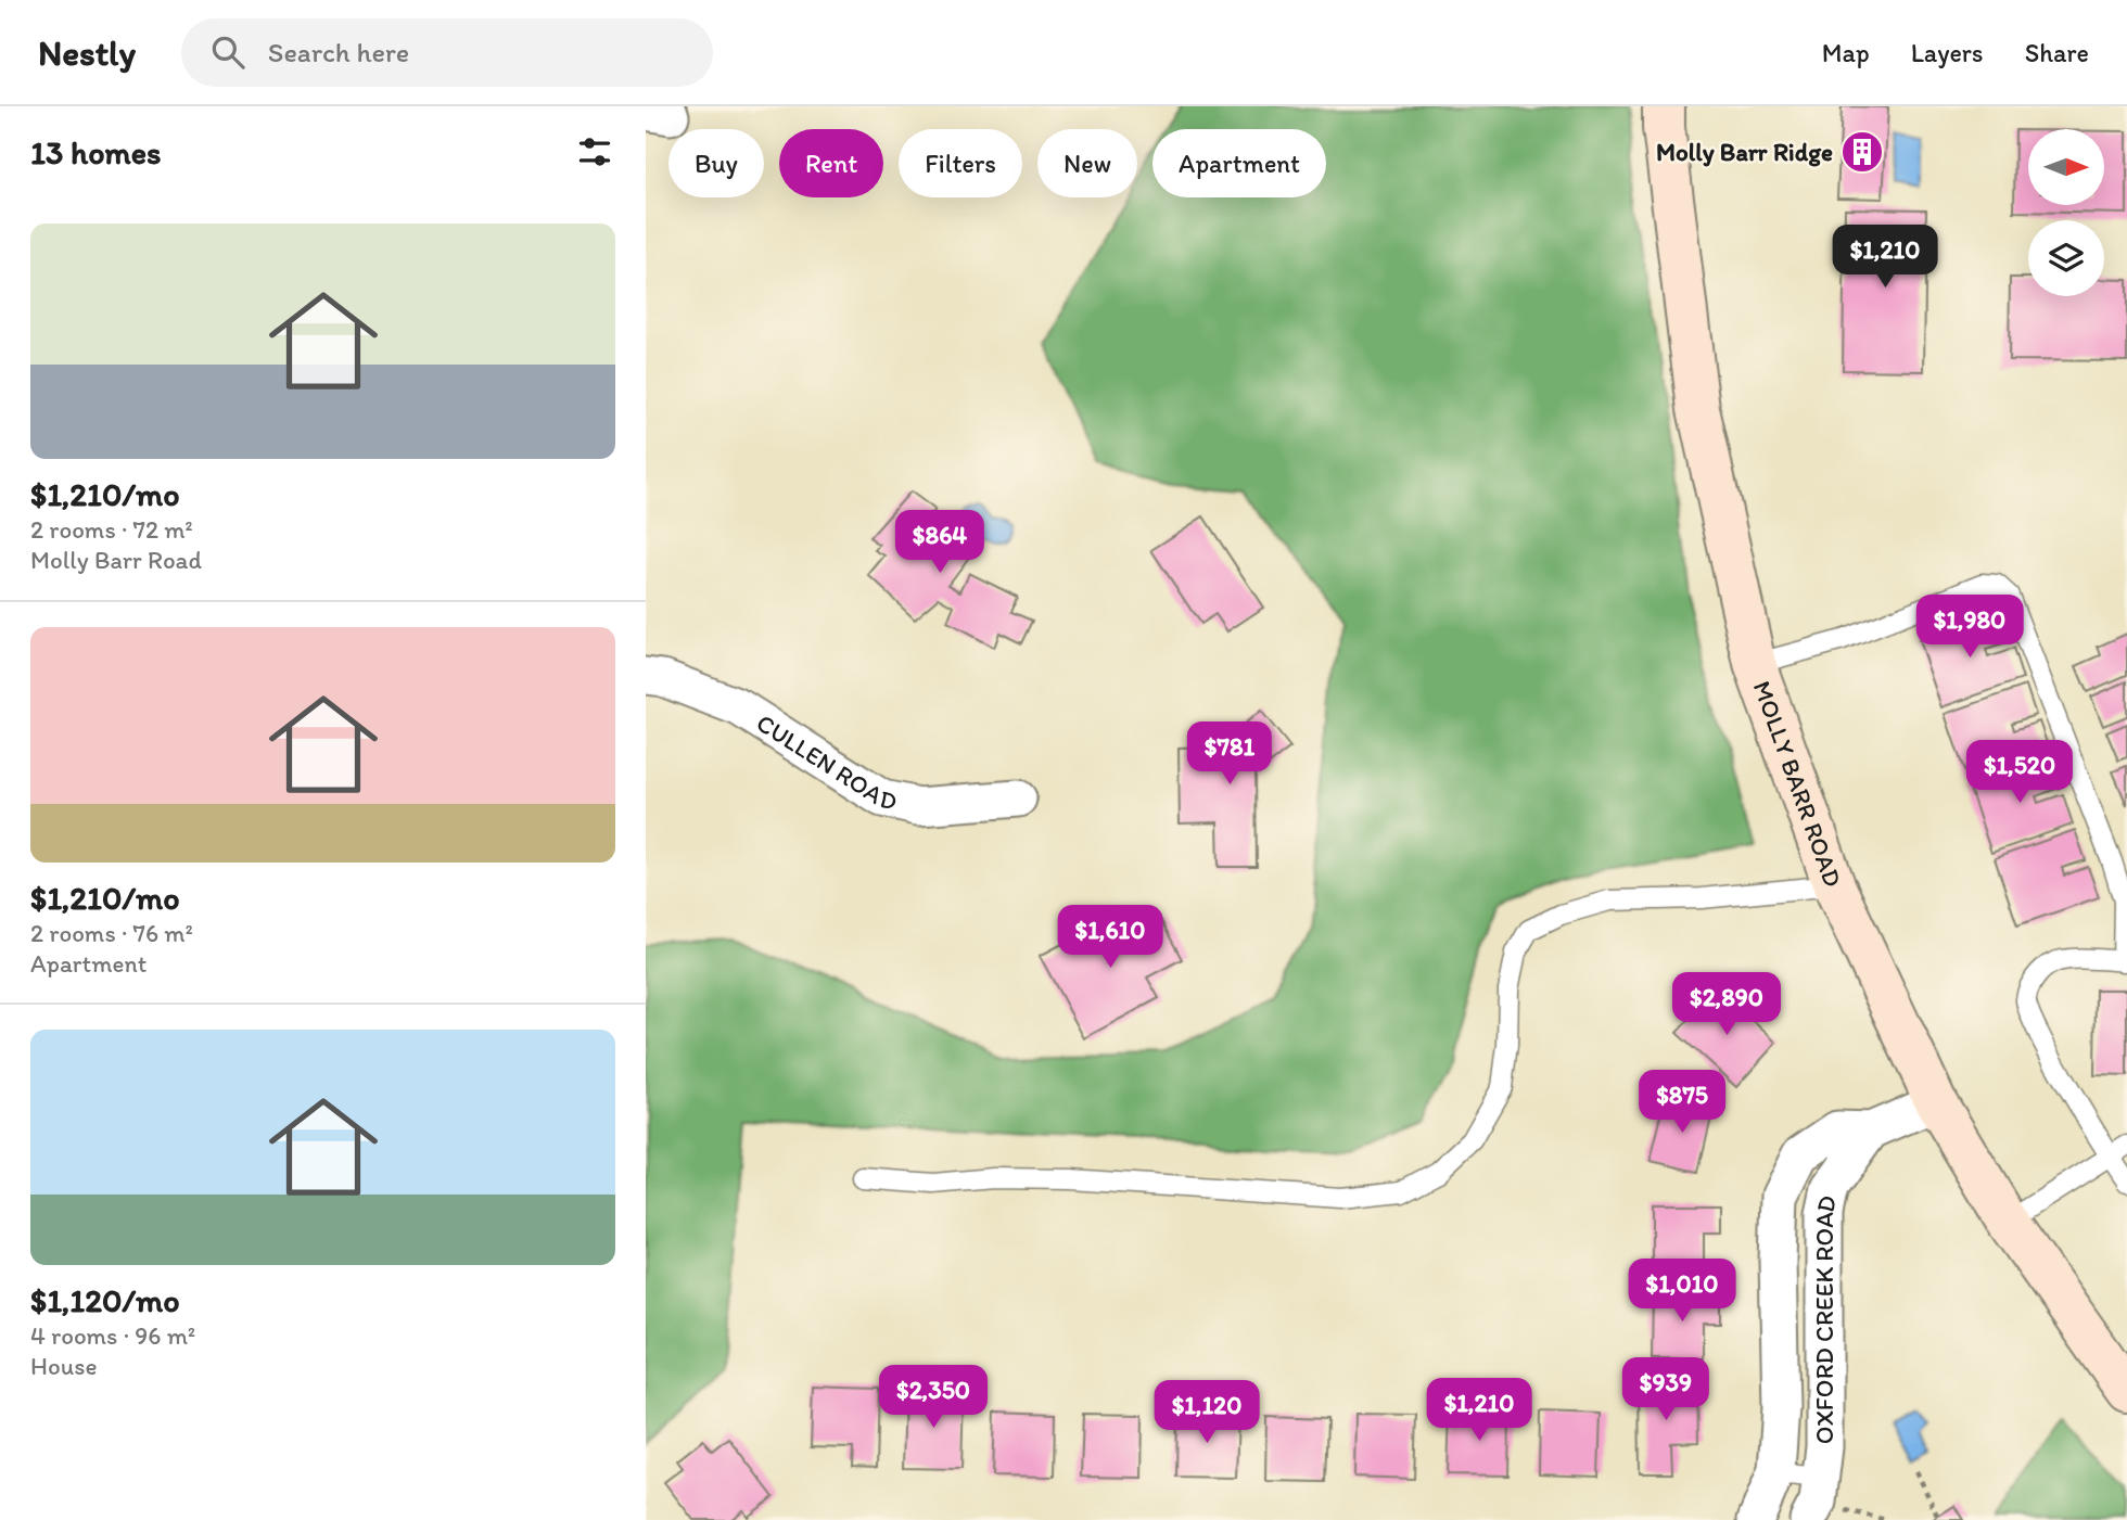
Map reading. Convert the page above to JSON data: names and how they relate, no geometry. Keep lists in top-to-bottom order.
{
  "streets": {
    "main road": ["MOLLY BARR ROAD"],
    "street": ["CULLEN ROAD", "OXFORD CREEK ROAD"]
  },
  "crossings": [
    ["MOLLY BARR ROAD", "OXFORD CREEK ROAD"]
  ],
  "places": {
    "building": ["Molly Barr Ridge"]
  },
  "north": "right",
  "page": {
    "header": "Nestly",
    "search": "Search here",
    "nav": ["Map", "Layers", "Share"],
    "heading": "13 homes",
    "chip": [
      "Buy",
      "Rent",
      "Filters",
      "New",
      "Apartment"
    ],
    "list": [
      {
        "name": "$1,210/mo",
        "note": "2 rooms · 72 m² · Molly Barr Road"
      },
      {
        "name": "$1,210/mo",
        "note": "2 rooms · 76 m² · Apartment"
      },
      {
        "name": "$1,120/mo",
        "note": "4 rooms · 96 m² · House"
      }
    ],
    "price": [
      "$1,210",
      "$864",
      "$1,980",
      "$781",
      "$1,520",
      "$1,610",
      "$2,890",
      "$875",
      "$1,010",
      "$939",
      "$2,350",
      "$1,210",
      "$1,120"
    ]
  }
}
